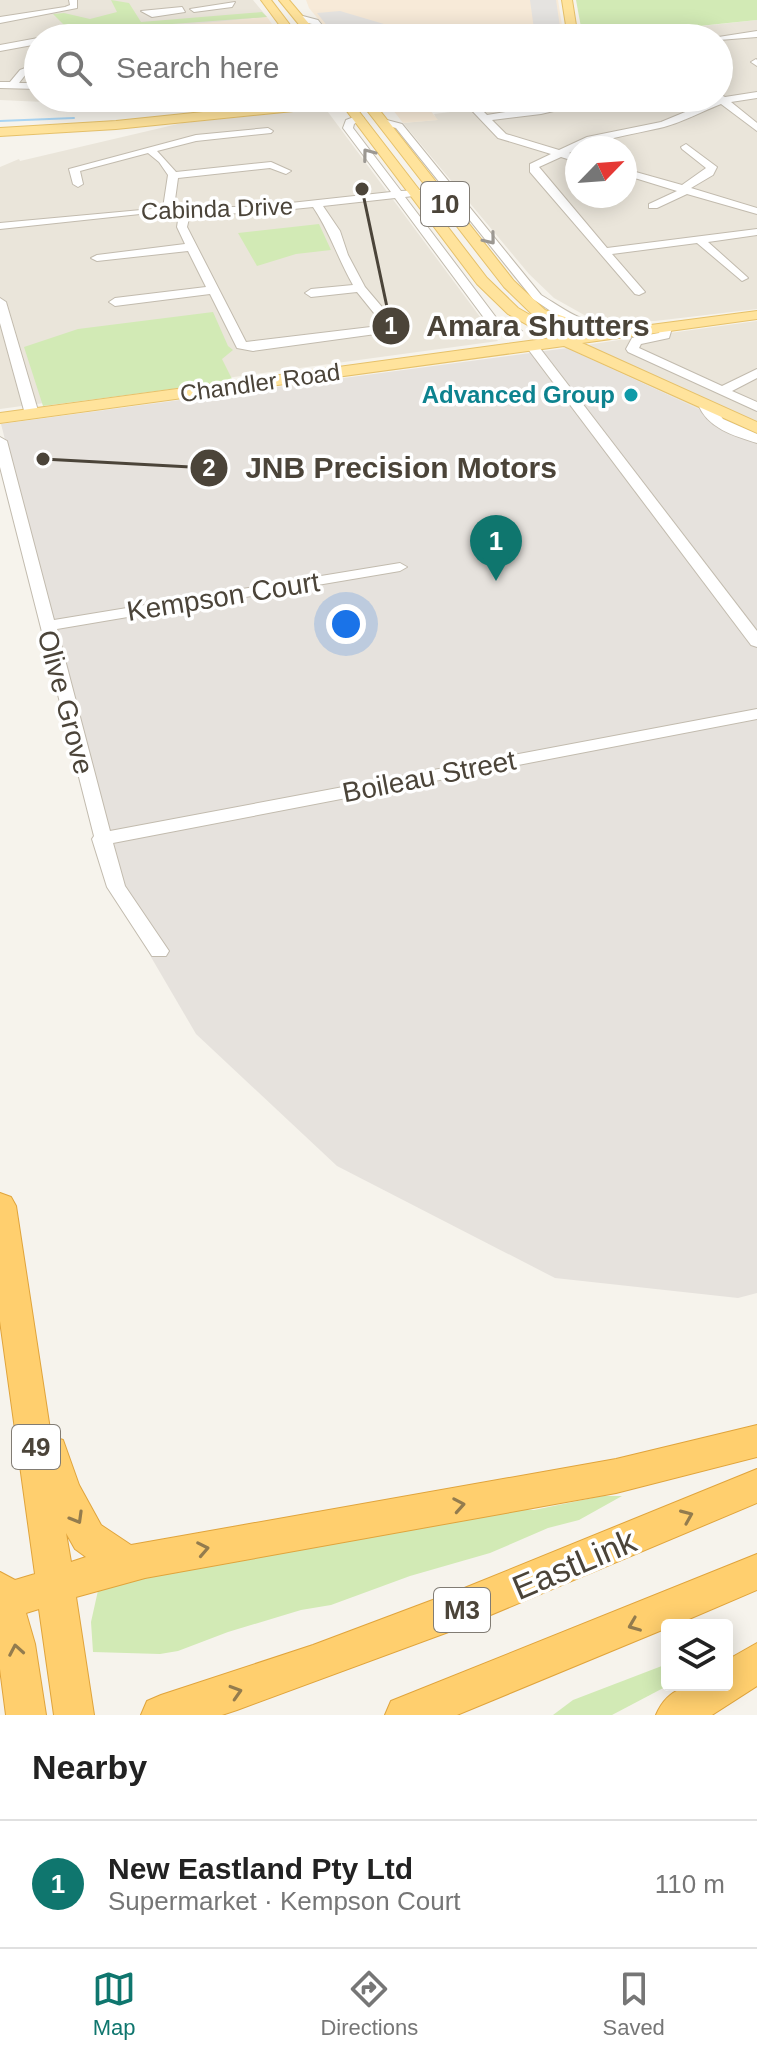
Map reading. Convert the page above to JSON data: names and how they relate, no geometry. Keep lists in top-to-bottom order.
{
  "streets": {
    "highway": ["49", "EastLink", "M3"],
    "main road": ["10", "Chandler Road"],
    "street": [
      "Cabinda Drive",
      "Kempson Court",
      "Olive Grove",
      "Boileau Street"
    ]
  },
  "crossings": [
    ["10", "Cabinda Drive"],
    ["10", "Chandler Road"],
    ["Kempson Court", "Olive Grove"],
    ["Olive Grove", "Boileau Street"]
  ],
  "places": ["Amara Shutters", "Advanced Group", "JNB Precision Motors"],
  "north": "top right",
  "page": {
    "search": "Search here",
    "pins": "1",
    "heading": "Nearby",
    "list": [
      {
        "mark": "1",
        "name": "New Eastland Pty Ltd",
        "note": "Supermarket · Kempson Court",
        "value": "110 m"
      }
    ],
    "nav": ["Map", "Directions", "Saved"]
  }
}
